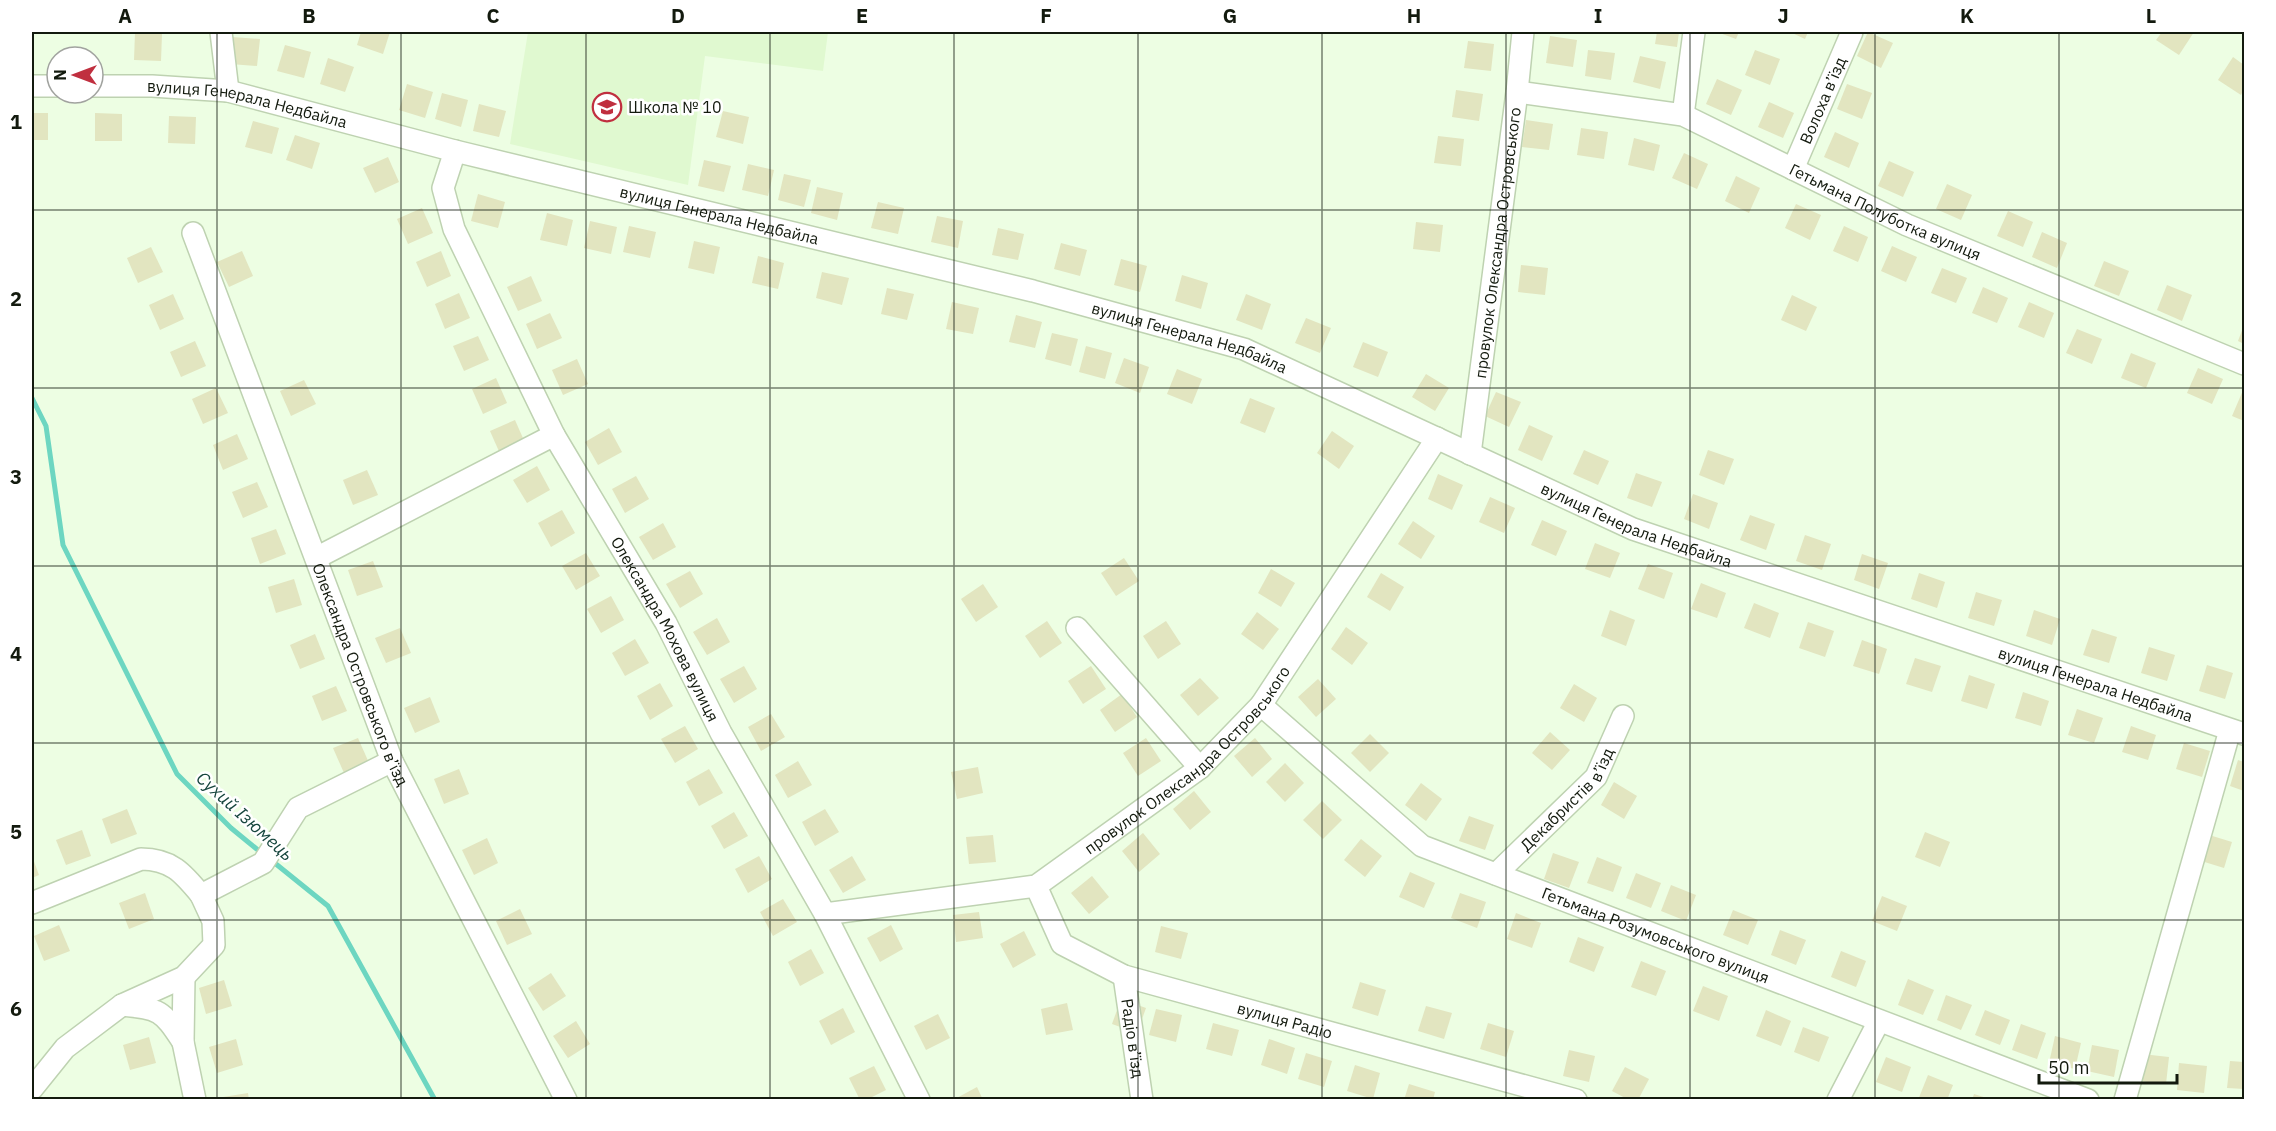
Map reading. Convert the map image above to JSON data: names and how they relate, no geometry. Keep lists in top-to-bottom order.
{
  "streets": {
    "street": [
      "Волоха в’їзд",
      "вулиця Генерала Недбайла",
      "Гетьмана Полуботка вулиця",
      "провулок Олександра Островського",
      "Олександра Мохова вулиця",
      "Олександра Островського в’їзд",
      "Декабристів в’їзд",
      "Гетьмана Розумовського вулиця",
      "вулиця Радіо",
      "Радіо в’їзд"
    ]
  },
  "crossings": [
    ["Волоха в’їзд", "Гетьмана Полуботка вулиця"],
    ["вулиця Генерала Недбайла", "провулок Олександра Островського"],
    ["вулиця Генерала Недбайла", "Олександра Мохова вулиця"],
    ["Гетьмана Полуботка вулиця", "провулок Олександра Островського"],
    ["провулок Олександра Островського", "Олександра Мохова вулиця"],
    ["провулок Олександра Островського", "Гетьмана Розумовського вулиця"],
    ["провулок Олександра Островського", "вулиця Радіо"],
    ["Декабристів в’їзд", "Гетьмана Розумовського вулиця"],
    ["вулиця Радіо", "Радіо в’їзд"]
  ],
  "water": ["Сухий Ізюмець"],
  "places": {
    "school or university": ["Школа № 10"]
  },
  "scale_bar": "50 m",
  "north": "left",
  "grid": {
    "columns": [
      "A",
      "B",
      "C",
      "D",
      "E",
      "F",
      "G",
      "H",
      "I",
      "J",
      "K",
      "L"
    ],
    "rows": [
      "1",
      "2",
      "3",
      "4",
      "5",
      "6"
    ]
  }
}
